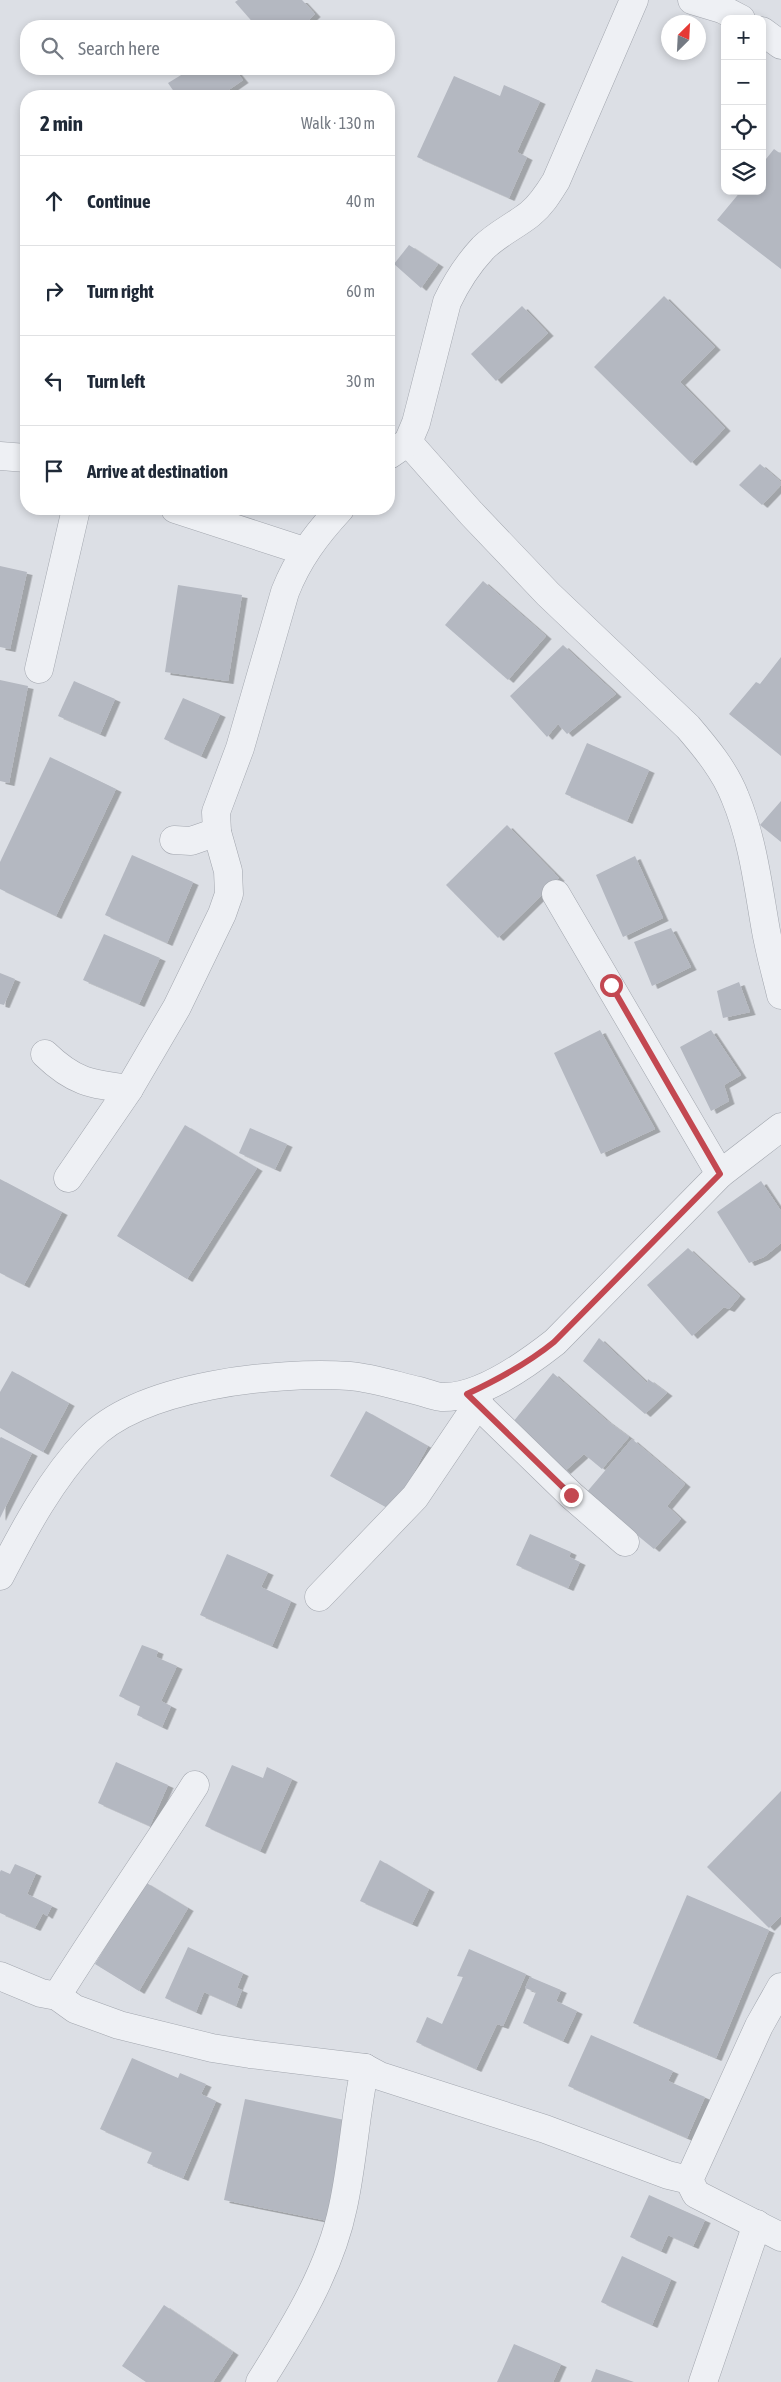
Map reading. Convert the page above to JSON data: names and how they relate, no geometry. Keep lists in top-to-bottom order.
{
  "north": "top right",
  "page": {
    "map_buttons": ["+", "−"],
    "search": "Search here",
    "heading": ["2 min", "Walk · 130 m"],
    "list": [
      ["Continue", "40 m"],
      ["Turn right", "60 m"],
      ["Turn left", "30 m"],
      "Arrive at destination"
    ]
  }
}
